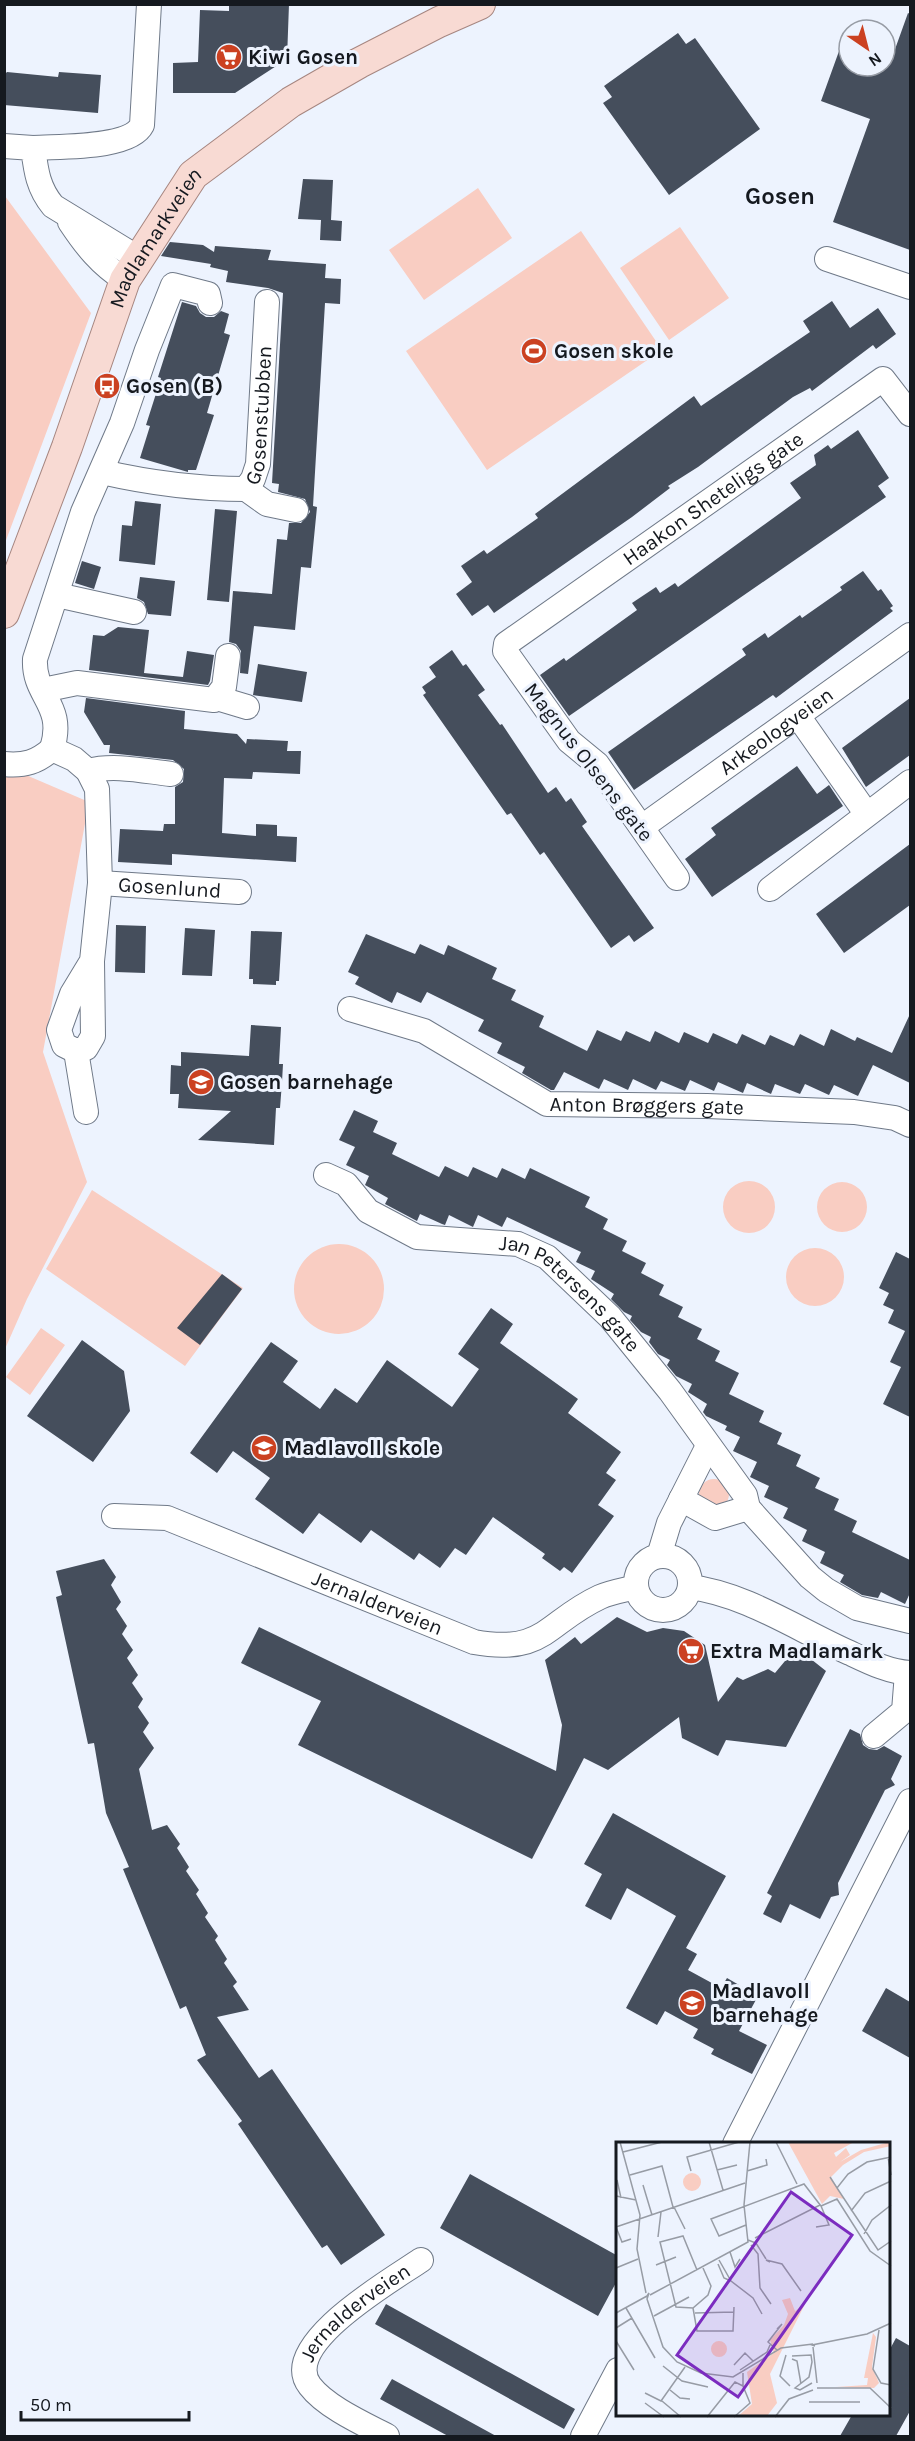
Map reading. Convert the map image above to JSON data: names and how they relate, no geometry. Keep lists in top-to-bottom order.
{
  "streets": {
    "main road": ["Madlamarkveien"],
    "street": [
      "Gosenstubben",
      "Haakon Sheteligs gate",
      "Arkeologveien",
      "Magnus Olsens gate",
      "Gosenlund",
      "Anton Brøggers gate",
      "Jan Petersens gate",
      "Jernalderveien"
    ]
  },
  "crossings": [
    ["Haakon Sheteligs gate", "Magnus Olsens gate"],
    ["Arkeologveien", "Magnus Olsens gate"]
  ],
  "districts": ["Gosen"],
  "places": {
    "supermarket": ["Kiwi Gosen", "Extra Madlamark"],
    "sports": ["Gosen skole"],
    "bus stop": ["Gosen (B)"],
    "school or university": ["Gosen barnehage", "Madlavoll skole", "Madlavoll barnehage"]
  },
  "scale_bar": "50 m",
  "north": "bottom right"
}
